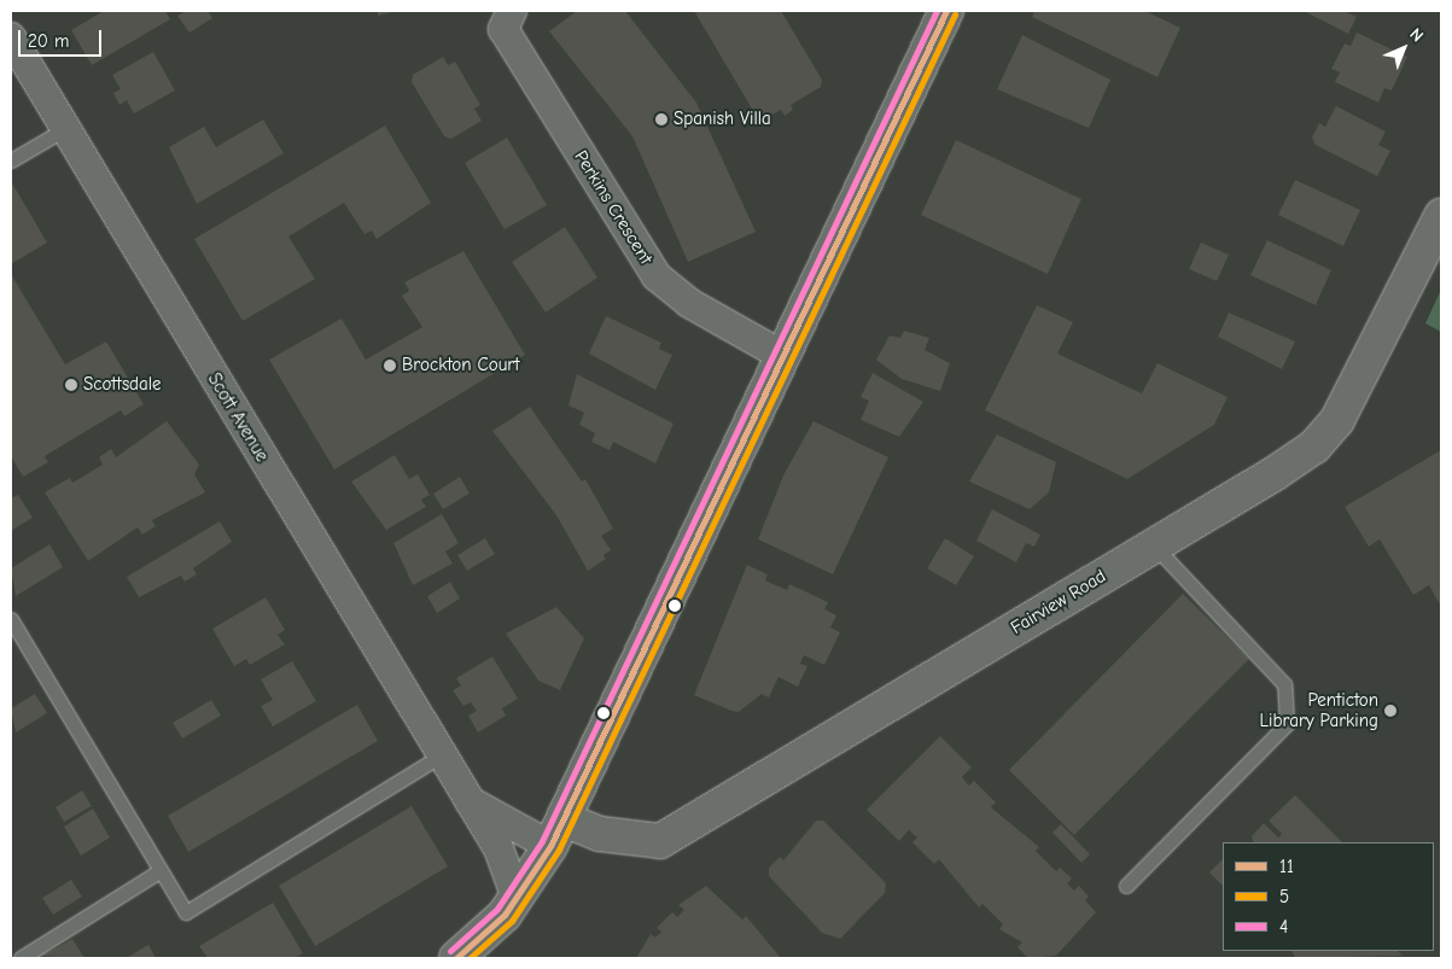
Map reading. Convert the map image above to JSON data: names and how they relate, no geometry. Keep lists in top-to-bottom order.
{
  "streets": {
    "street": ["Perkins Crescent", "Scott Avenue", "Fairview Road"]
  },
  "places": [
    "Spanish Villa",
    "Brockton Court",
    "Scottsdale",
    "Penticton Library Parking"
  ],
  "lines": ["transit line 11", "transit line 4", "transit line 5"],
  "legend": ["11", "5", "4"],
  "scale_bar": "20 m",
  "north": "top right"
}
